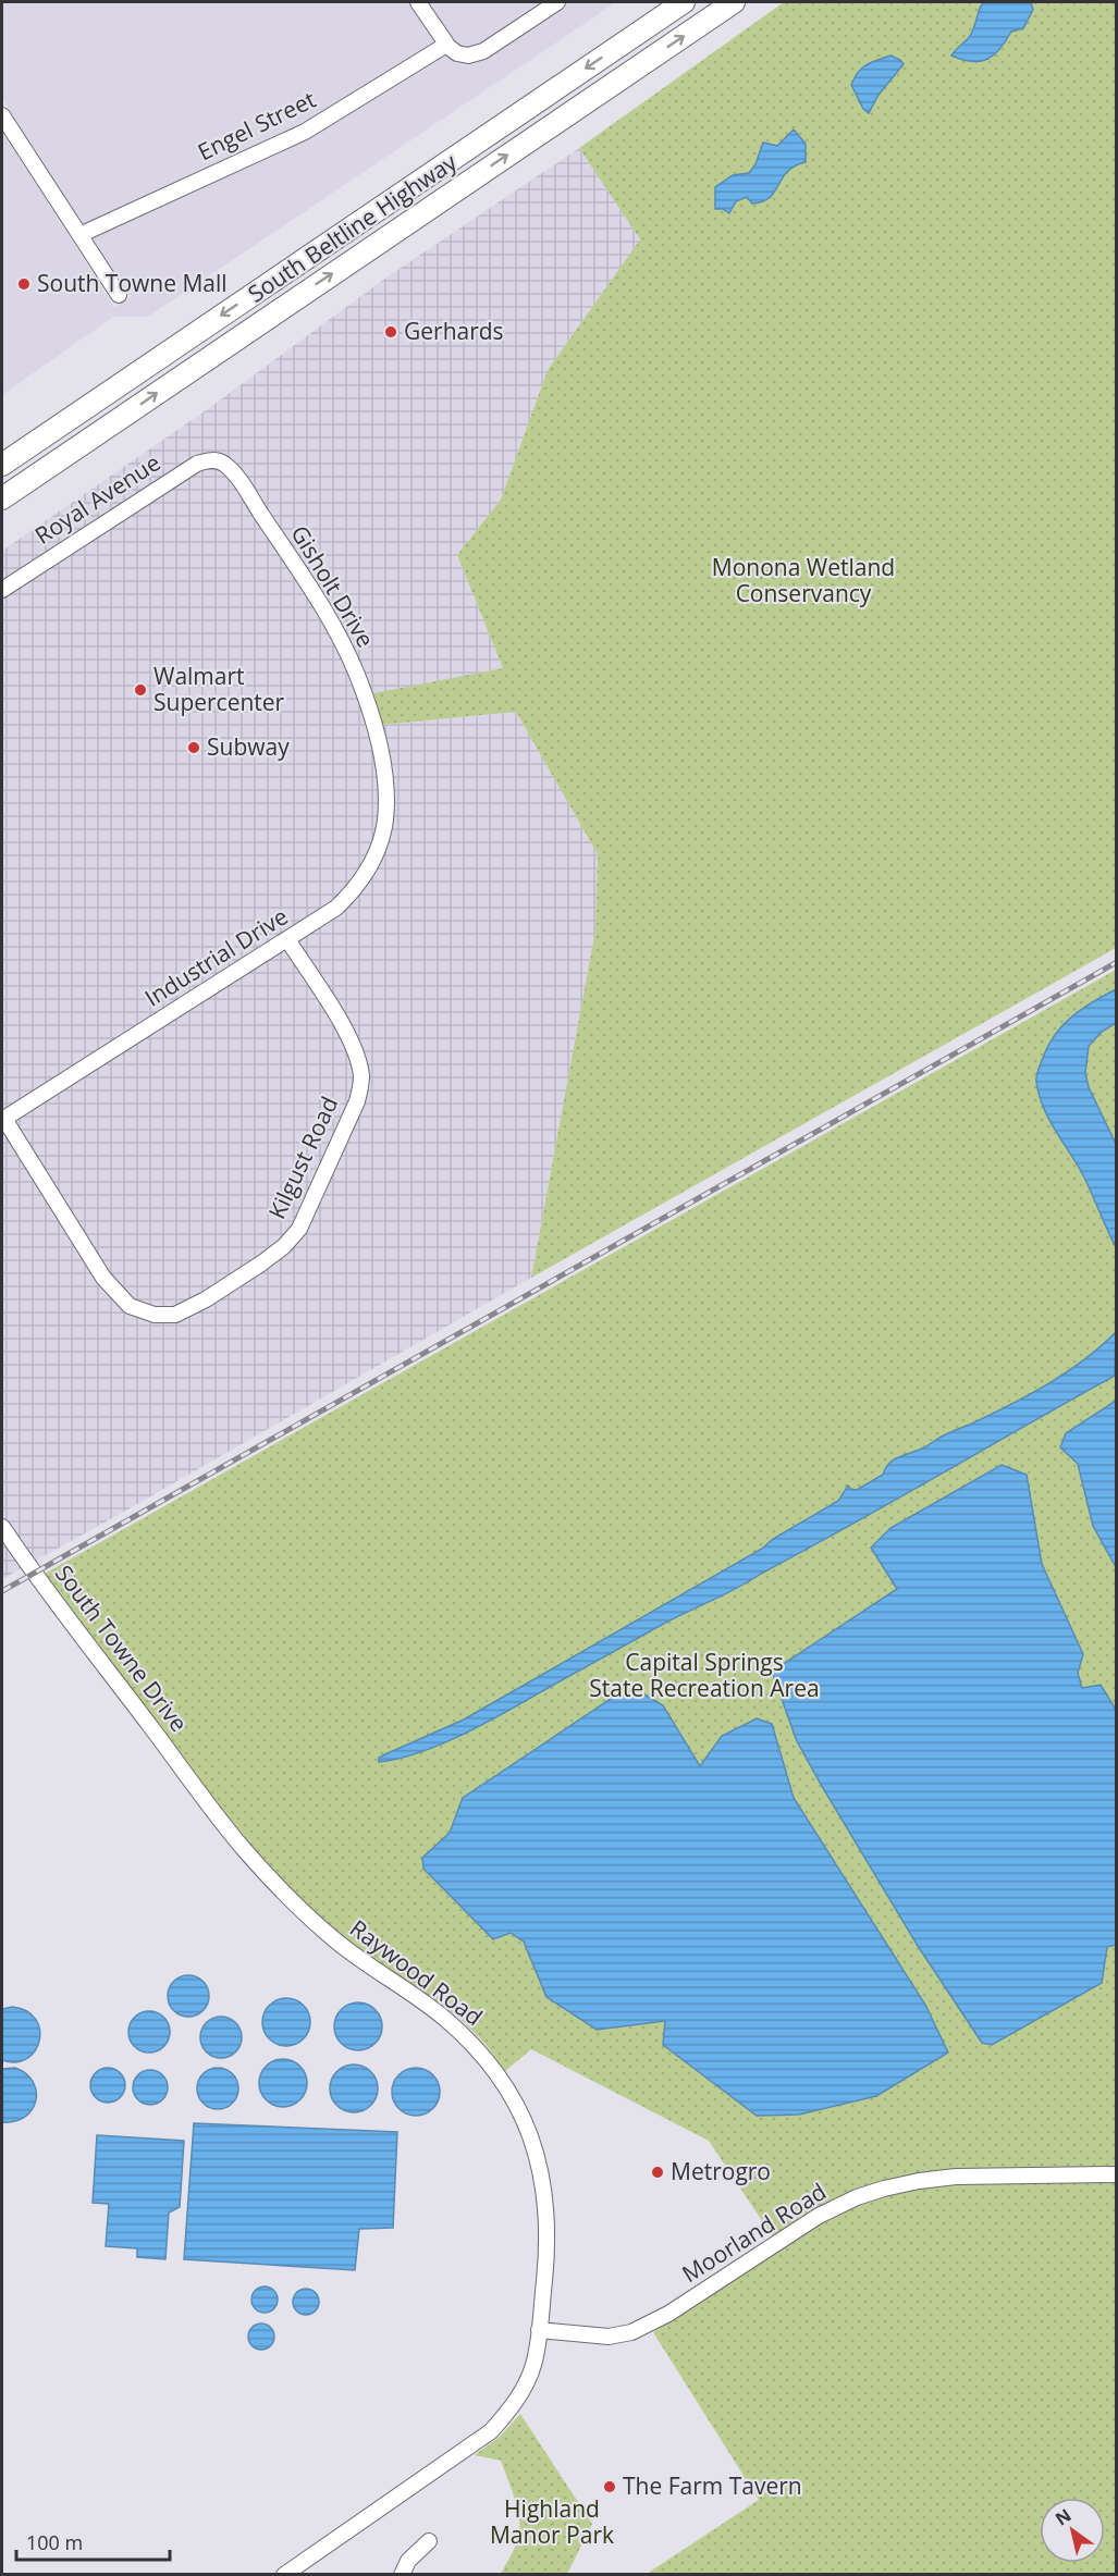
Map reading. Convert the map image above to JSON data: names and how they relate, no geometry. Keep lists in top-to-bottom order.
{
  "streets": {
    "highway": ["South Beltline Highway"],
    "street": [
      "Engel Street",
      "Royal Avenue",
      "Gisholt Drive",
      "Industrial Drive",
      "Kilgust Road",
      "South Towne Drive",
      "Raywood Road",
      "Moorland Road"
    ]
  },
  "crossings": [
    ["Royal Avenue", "Gisholt Drive"],
    ["Gisholt Drive", "Industrial Drive"],
    ["Industrial Drive", "Kilgust Road"],
    ["South Towne Drive", "Raywood Road"],
    ["Raywood Road", "Moorland Road"]
  ],
  "parks": ["Monona Wetland Conservancy", "Capital Springs State Recreation Area", "Highland Manor Park"],
  "places": [
    "South Towne Mall",
    "Gerhards",
    "Walmart Supercenter",
    "Subway",
    "Metrogro",
    "The Farm Tavern"
  ],
  "scale_bar": "100 m",
  "north": "top left"
}
